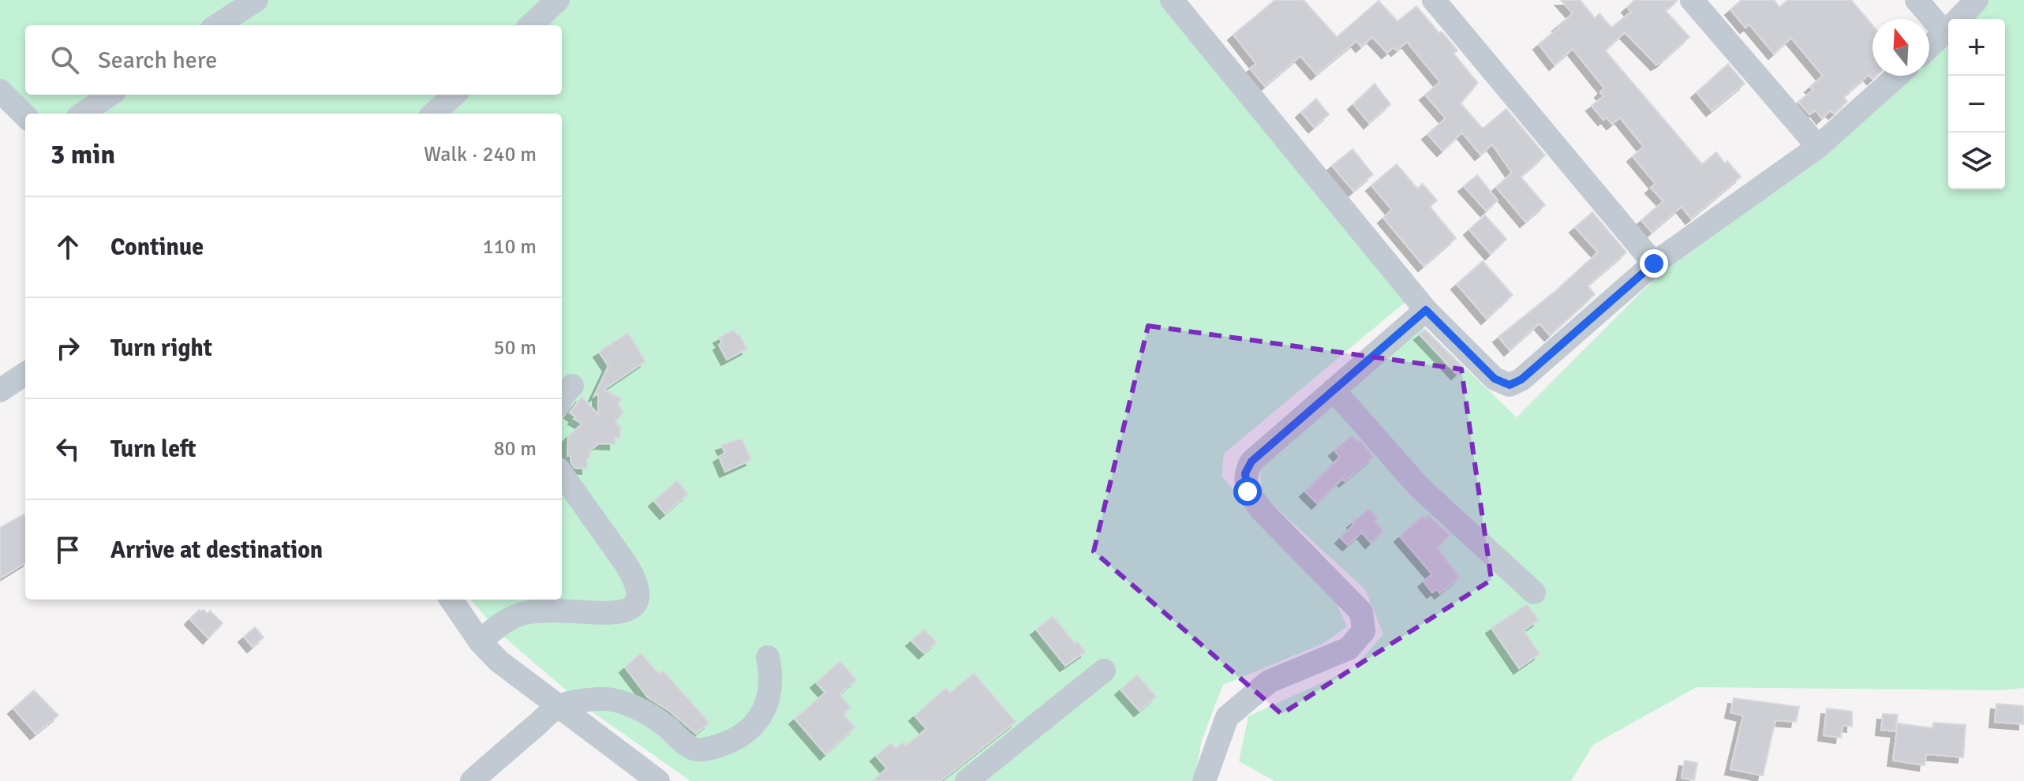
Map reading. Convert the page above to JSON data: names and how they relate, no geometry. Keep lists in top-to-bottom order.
{
  "north": "top",
  "page": {
    "map_buttons": ["+", "−"],
    "search": "Search here",
    "heading": ["3 min", "Walk · 240 m"],
    "list": [
      ["Continue", "110 m"],
      ["Turn right", "50 m"],
      ["Turn left", "80 m"],
      "Arrive at destination"
    ]
  }
}
